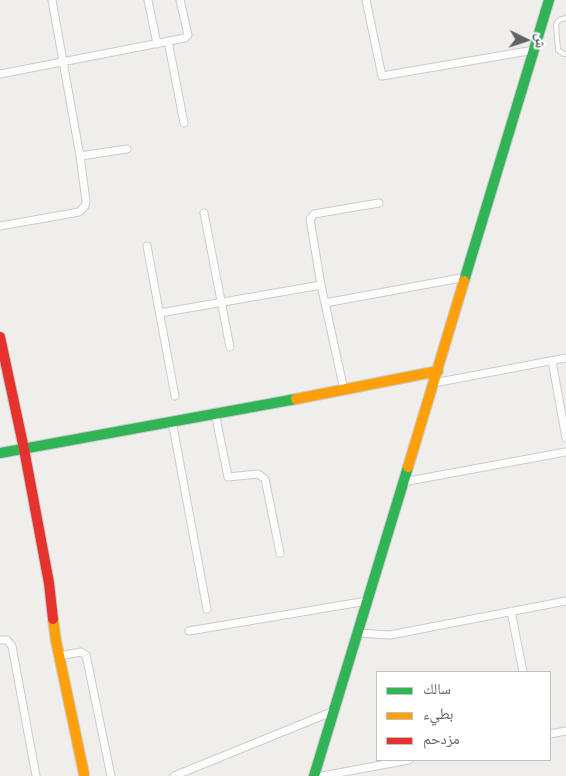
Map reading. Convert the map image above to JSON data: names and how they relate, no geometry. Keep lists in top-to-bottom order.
{
  "legend": ["سالك", "بطيء", "مزدحم"],
  "north": "right"
}
